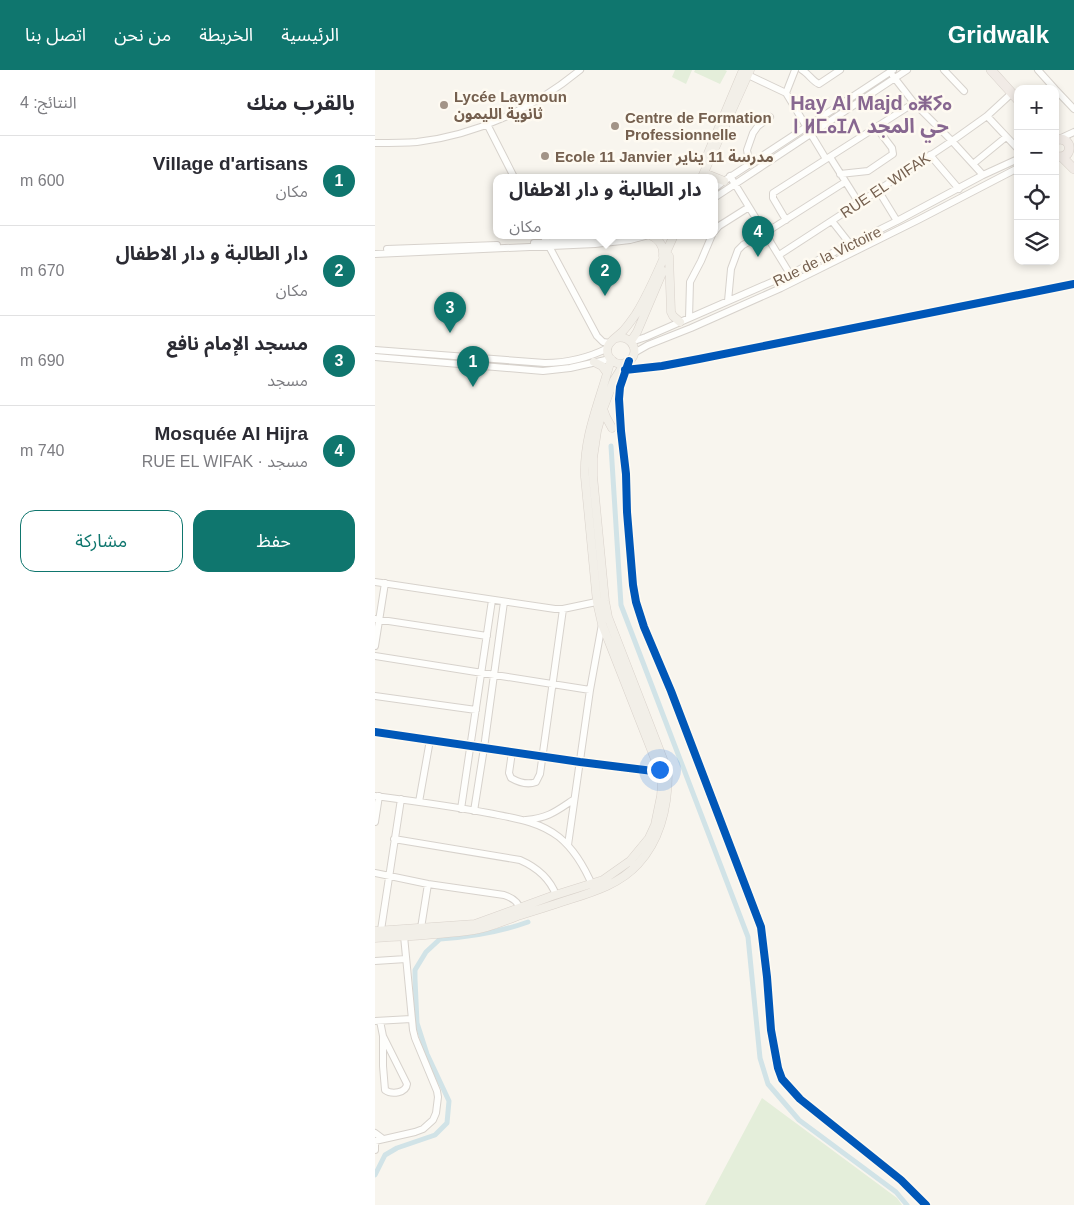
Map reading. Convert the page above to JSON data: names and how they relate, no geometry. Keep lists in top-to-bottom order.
{
  "streets": {
    "street": ["RUE EL WIFAK", "Rue de la Victoire"]
  },
  "districts": ["Hay Al Majd ⴰⵥⵢⴰ ⵏ ⵍⵎⴰⵊⴷ حي المجد"],
  "places": ["Lycée Laymoun ثانوية الليمون", "Centre de Formation Professionnelle", "Ecole 11 Janvier مدرسة 11 يناير"],
  "page": {
    "header": "Gridwalk",
    "nav": [
      "الرئيسية",
      "الخريطة",
      "من نحن",
      "اتصل بنا"
    ],
    "heading": ["بالقرب منك", "النتائج: 4"],
    "map_buttons": ["+", "−"],
    "list": [
      {
        "mark": "1",
        "name": "Village d'artisans",
        "note": "مكان",
        "value": "600 m"
      },
      {
        "mark": "2",
        "name": "دار الطالبة و دار الاطفال",
        "note": "مكان",
        "value": "670 m"
      },
      {
        "mark": "3",
        "name": "مسجد الإمام نافع",
        "note": "مسجد",
        "value": "690 m"
      },
      {
        "mark": "4",
        "name": "Mosquée Al Hijra",
        "note": "مسجد · RUE EL WIFAK",
        "value": "740 m"
      }
    ],
    "popup": ["دار الطالبة و دار الاطفال", "مكان"],
    "pins": [
      "4",
      "2",
      "3",
      "1"
    ],
    "buttons": ["حفظ", "مشاركة"]
  }
}
